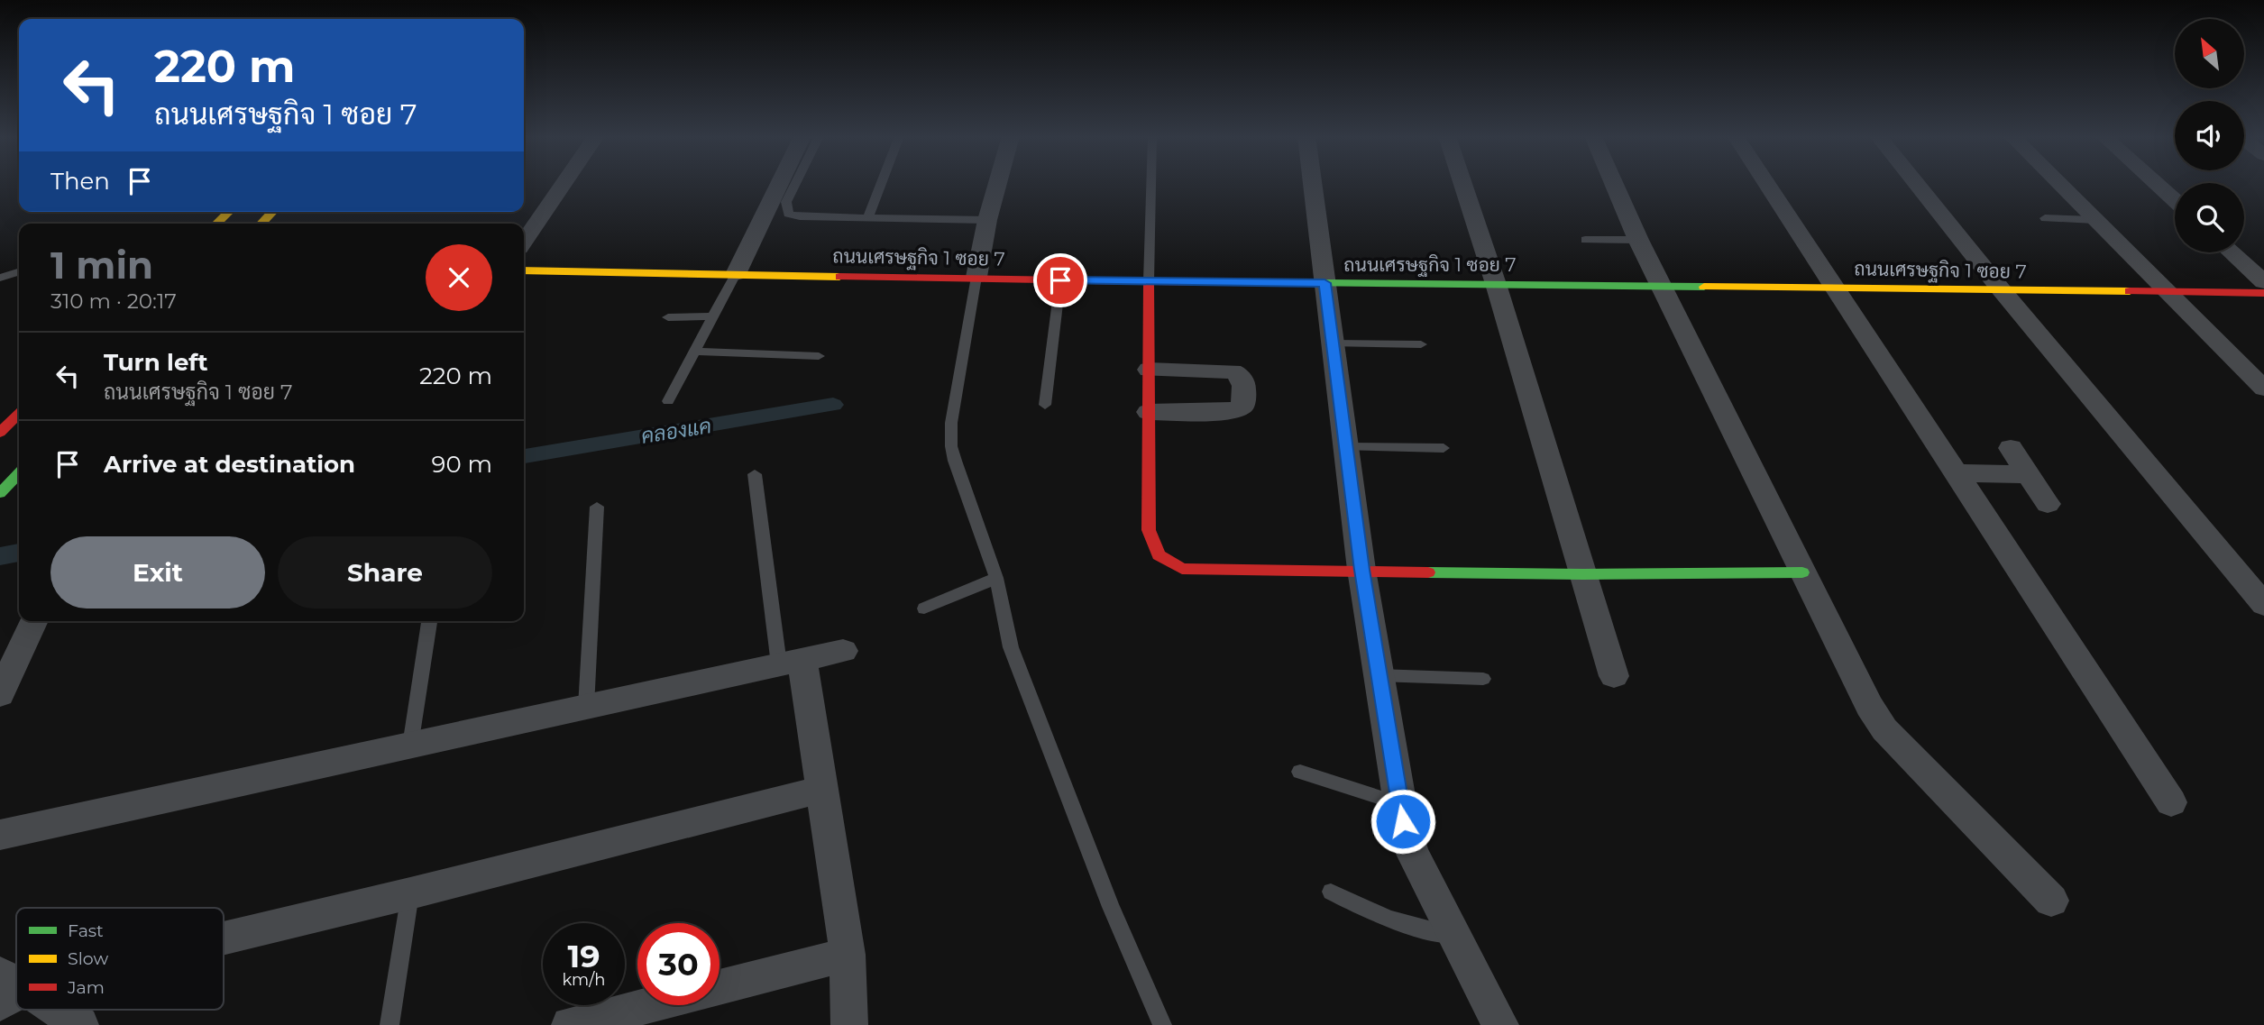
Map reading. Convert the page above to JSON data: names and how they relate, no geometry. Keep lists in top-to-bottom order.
{
  "streets": {
    "street": ["ถนนเศรษฐกิจ 1 ซอย 7"]
  },
  "water": ["คลองแค"],
  "legend": ["Fast", "Slow", "Jam"],
  "north": "top left",
  "page": {
    "turn": ["220 m", "ถนนเศรษฐกิจ 1 ซอย 7"],
    "then": "Then",
    "heading": ["1 min", "310 m · 20:17"],
    "list": [
      {
        "name": "Turn left",
        "note": "ถนนเศรษฐกิจ 1 ซอย 7",
        "value": "220 m"
      },
      {
        "name": "Arrive at destination",
        "value": "90 m"
      }
    ],
    "buttons": ["Exit", "Share"],
    "speed": "19 km/h",
    "limit": "30"
  }
}
